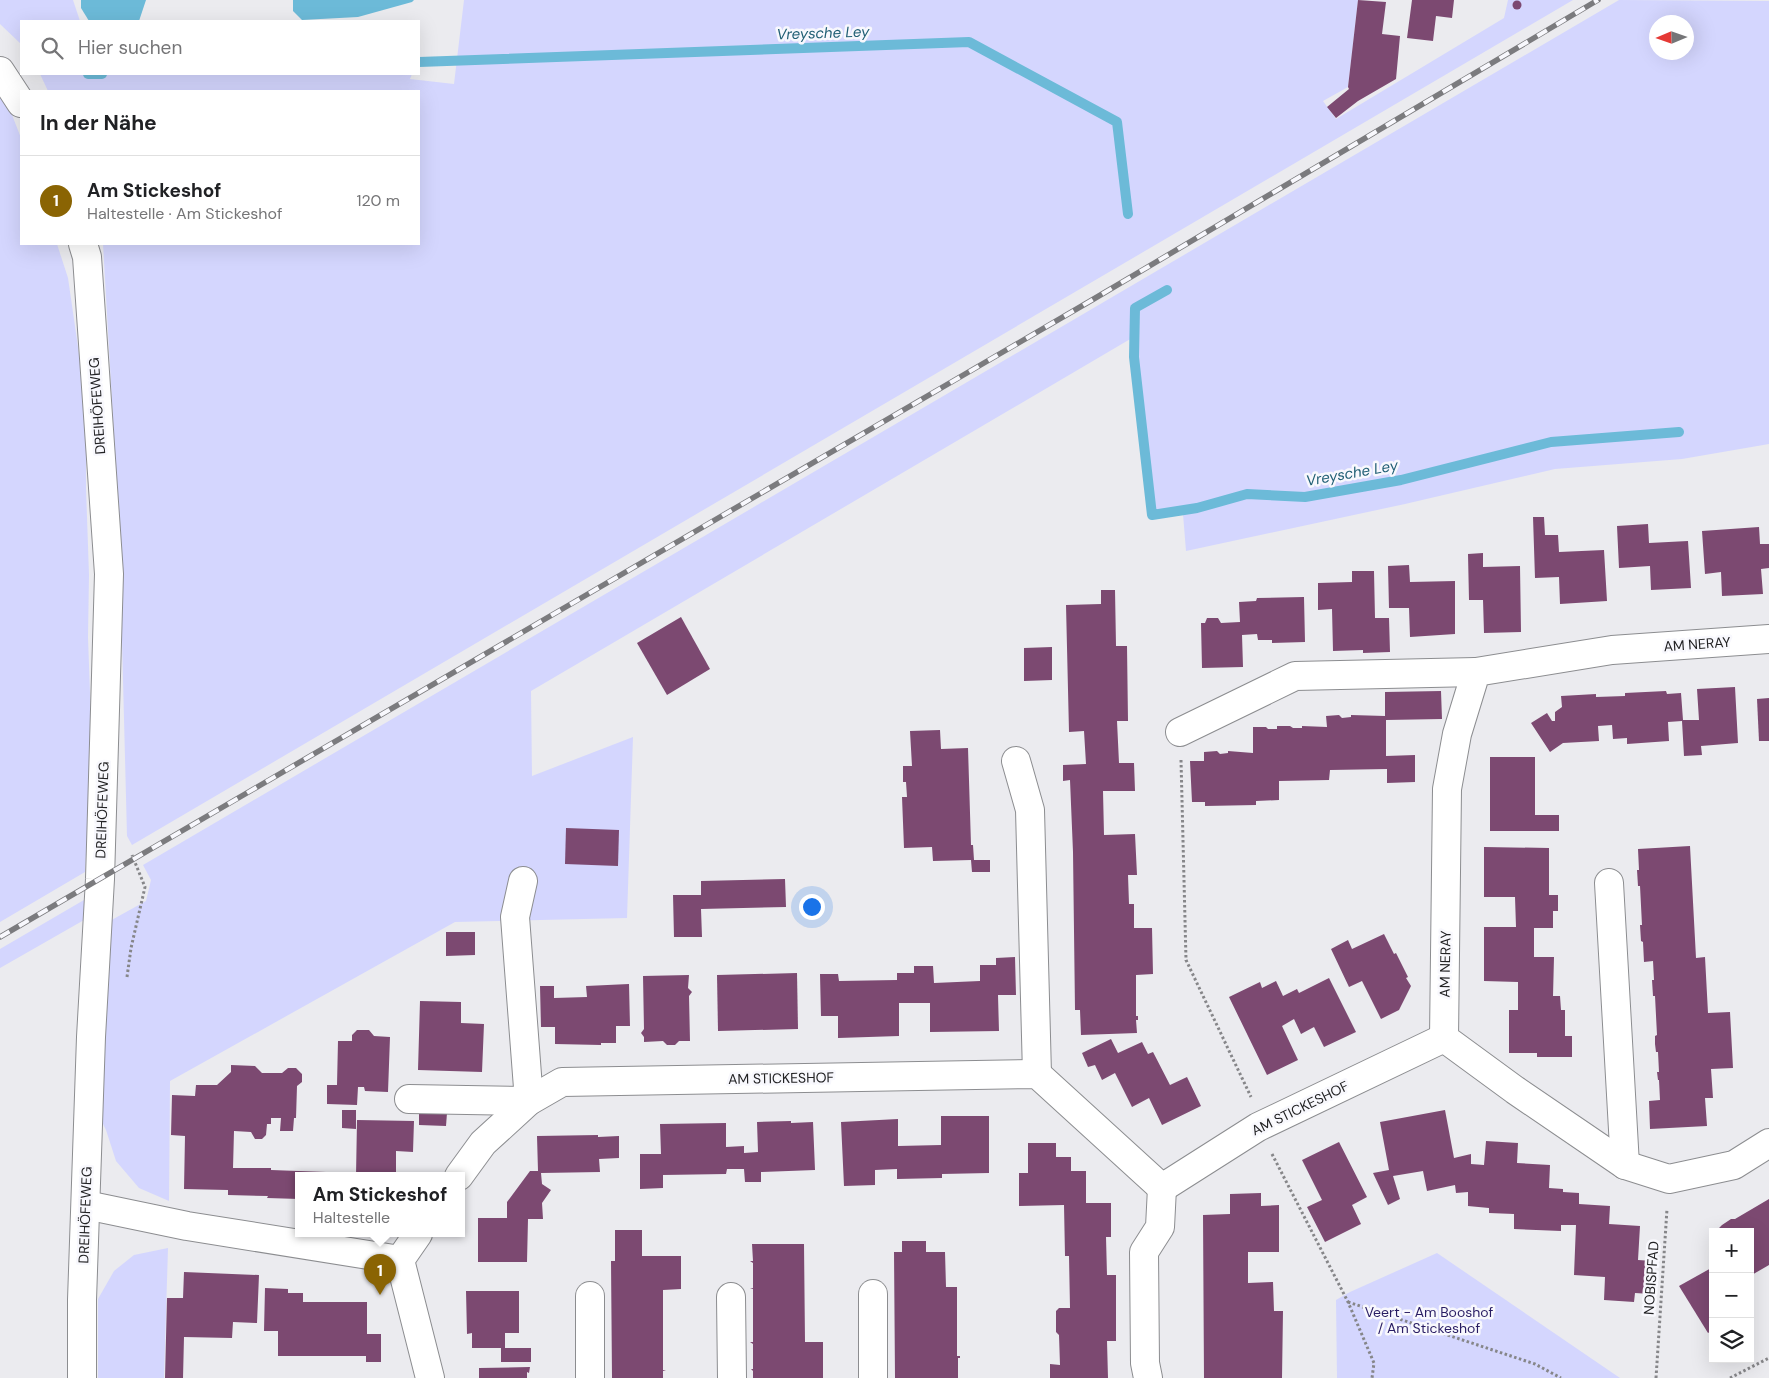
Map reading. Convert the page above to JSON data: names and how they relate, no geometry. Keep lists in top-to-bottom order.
{
  "streets": {
    "street": ["DREIHÖFEWEG", "AM NERAY", "AM STICKESHOF"],
    "path": ["NOBISPFAD"]
  },
  "crossings": [
    ["AM NERAY", "AM STICKESHOF"]
  ],
  "water": ["Vreysche Ley"],
  "parks": ["Veert - Am Booshof / Am Stickeshof"],
  "north": "left",
  "page": {
    "search": "Hier suchen",
    "heading": "In der Nähe",
    "list": [
      {
        "mark": "1",
        "name": "Am Stickeshof",
        "note": "Haltestelle · Am Stickeshof",
        "value": "120 m"
      }
    ],
    "popup": ["Am Stickeshof", "Haltestelle"],
    "map_buttons": ["+", "−"],
    "pins": "1"
  }
}
